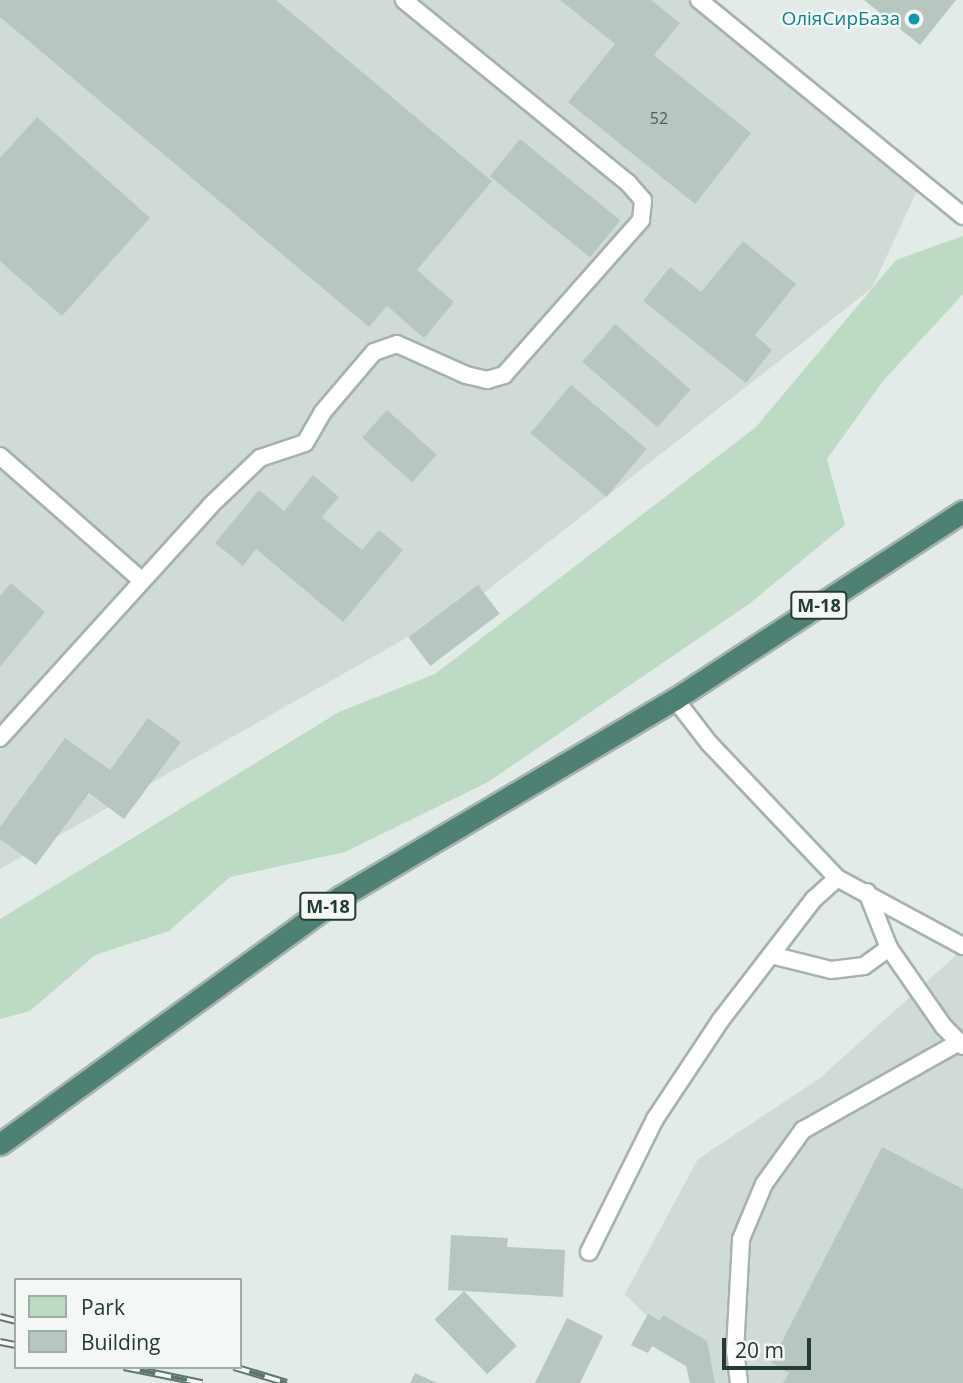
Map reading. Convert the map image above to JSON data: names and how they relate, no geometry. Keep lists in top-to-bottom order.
{
  "streets": {
    "highway": ["М-18"]
  },
  "places": ["ОліяСирБаза"],
  "house_numbers": ["52"],
  "legend": ["Park", "Building"],
  "scale_bar": "20 m"
}
